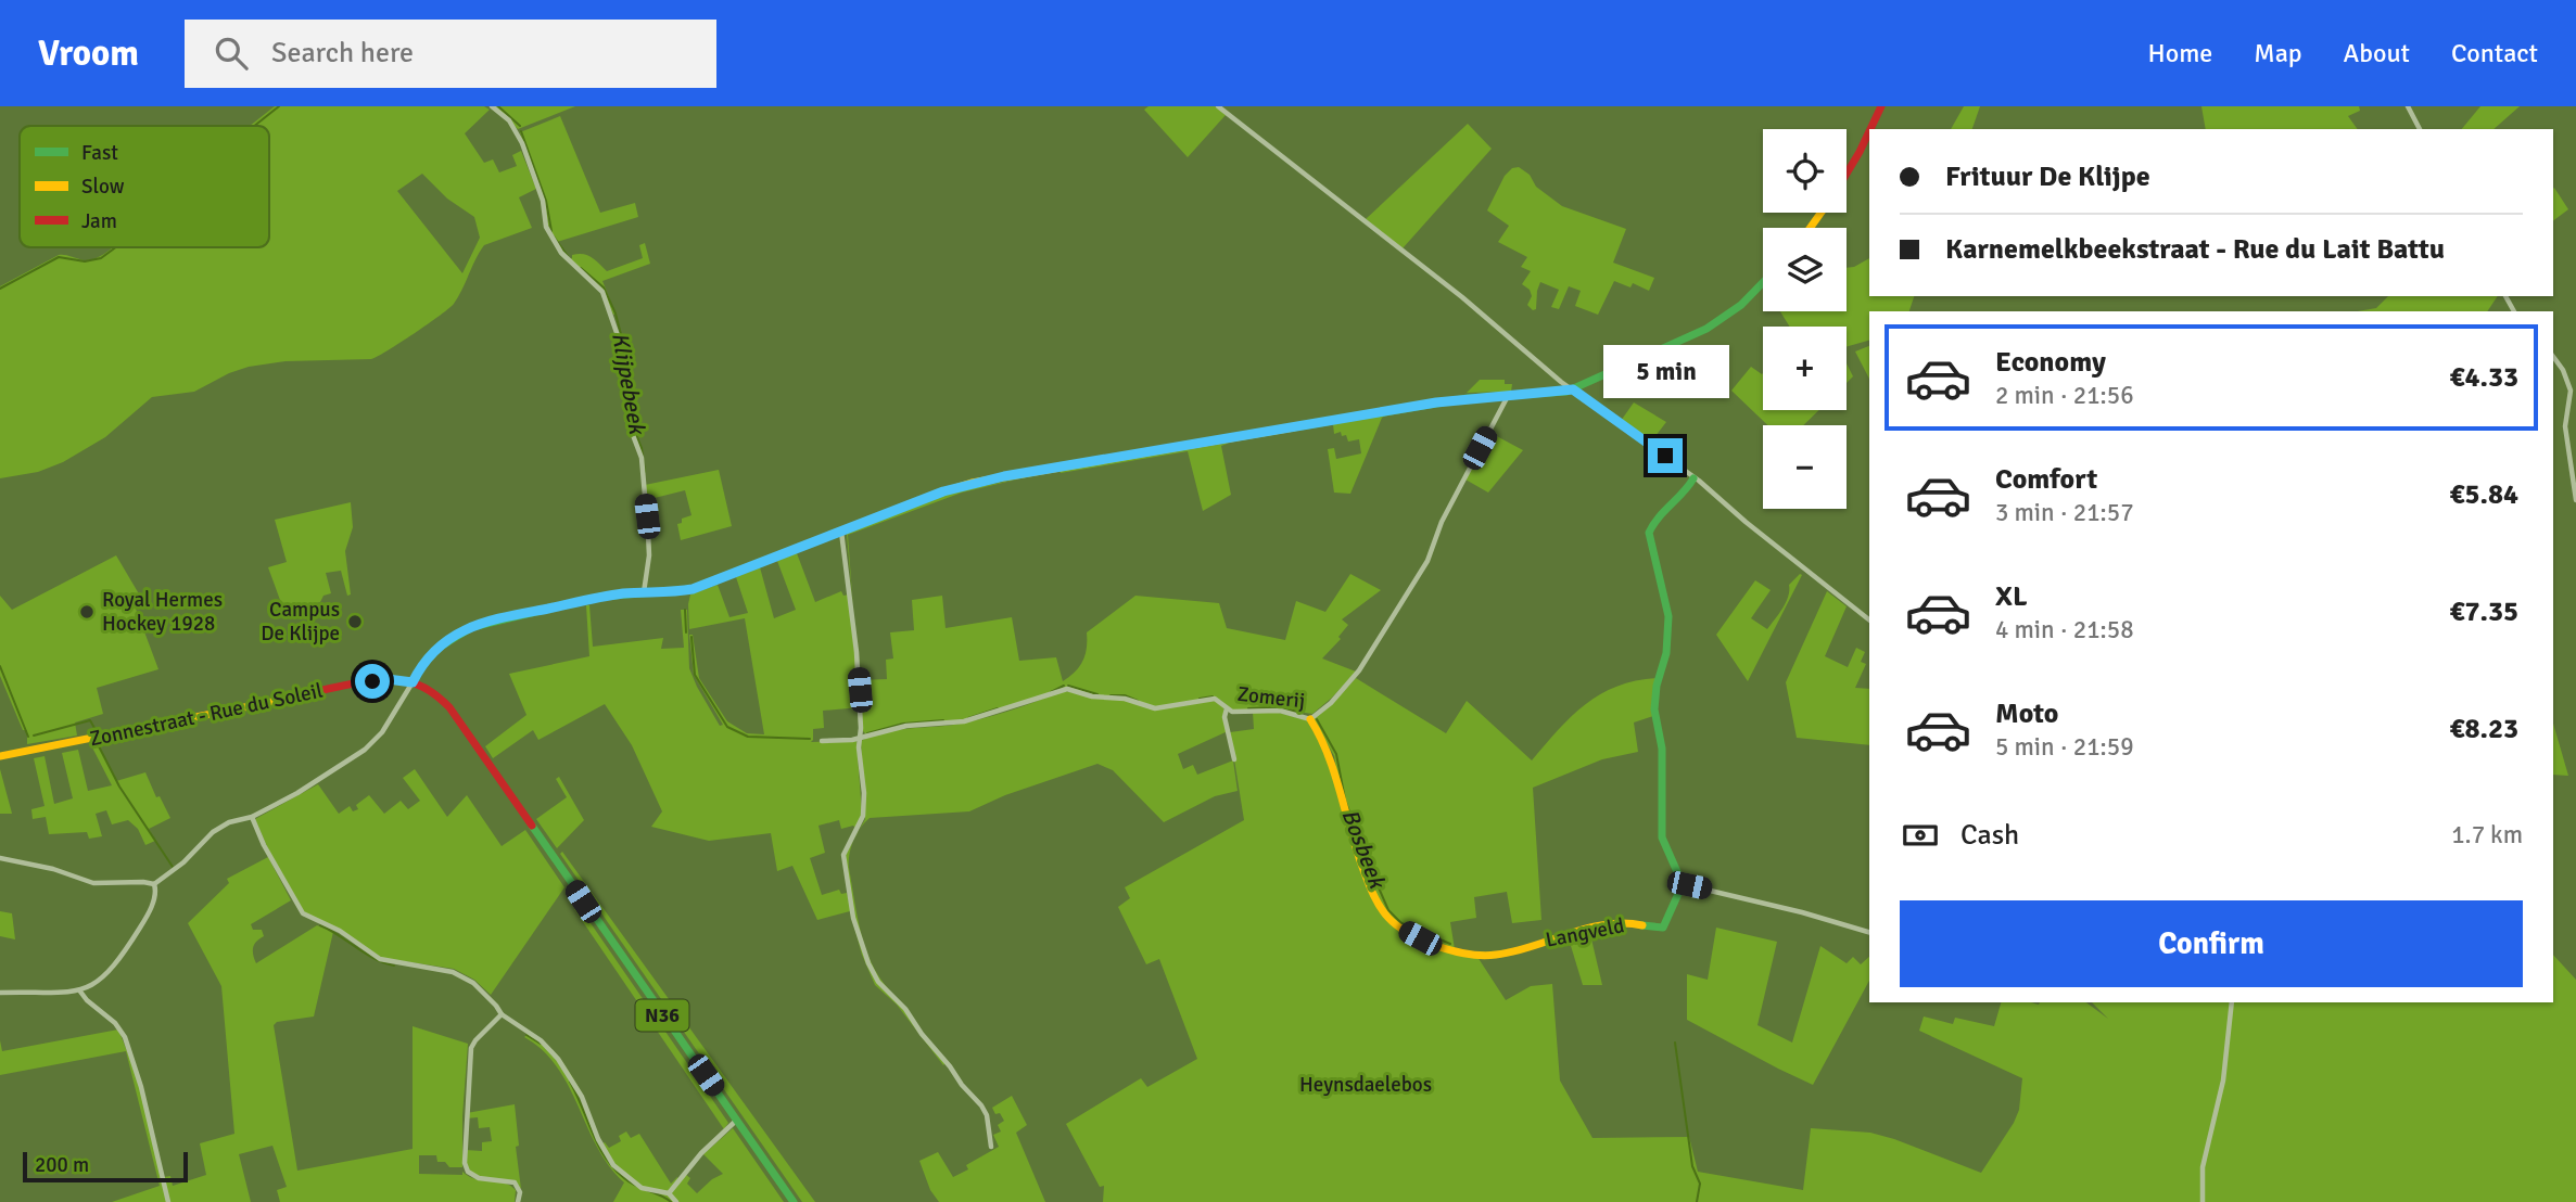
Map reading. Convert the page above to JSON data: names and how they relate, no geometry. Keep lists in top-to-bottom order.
{
  "streets": {
    "street": [
      "Zomerij",
      "Zonnestraat - Rue du Soleil",
      "Langveld",
      "N36"
    ]
  },
  "crossings": [
    ["Zomerij", "Langveld"],
    ["Zonnestraat - Rue du Soleil", "N36"]
  ],
  "water": ["Klijpebeek", "Bosbeek"],
  "parks": ["Heynsdaelebos"],
  "places": ["Royal Hermes Hockey 1928", "Campus De Klijpe"],
  "legend": ["Fast", "Slow", "Jam"],
  "scale_bar": "200 m",
  "page": {
    "header": "Vroom",
    "search": "Search here",
    "nav": [
      "Home",
      "Map",
      "About",
      "Contact"
    ],
    "map_buttons": ["+", "−"],
    "banner": ["Frituur De Klijpe", "Karnemelkbeekstraat - Rue du Lait Battu"],
    "list": [
      {
        "name": "Economy",
        "note": "2 min · 21:56",
        "value": "€4.33"
      },
      {
        "name": "Comfort",
        "note": "3 min · 21:57",
        "value": "€5.84"
      },
      {
        "name": "XL",
        "note": "4 min · 21:58",
        "value": "€7.35"
      },
      {
        "name": "Moto",
        "note": "5 min · 21:59",
        "value": "€8.23"
      }
    ],
    "bubble": "5 min",
    "pay": ["Cash", "1.7 km"],
    "buttons": "Confirm",
    "scale": "200 m"
  }
}
